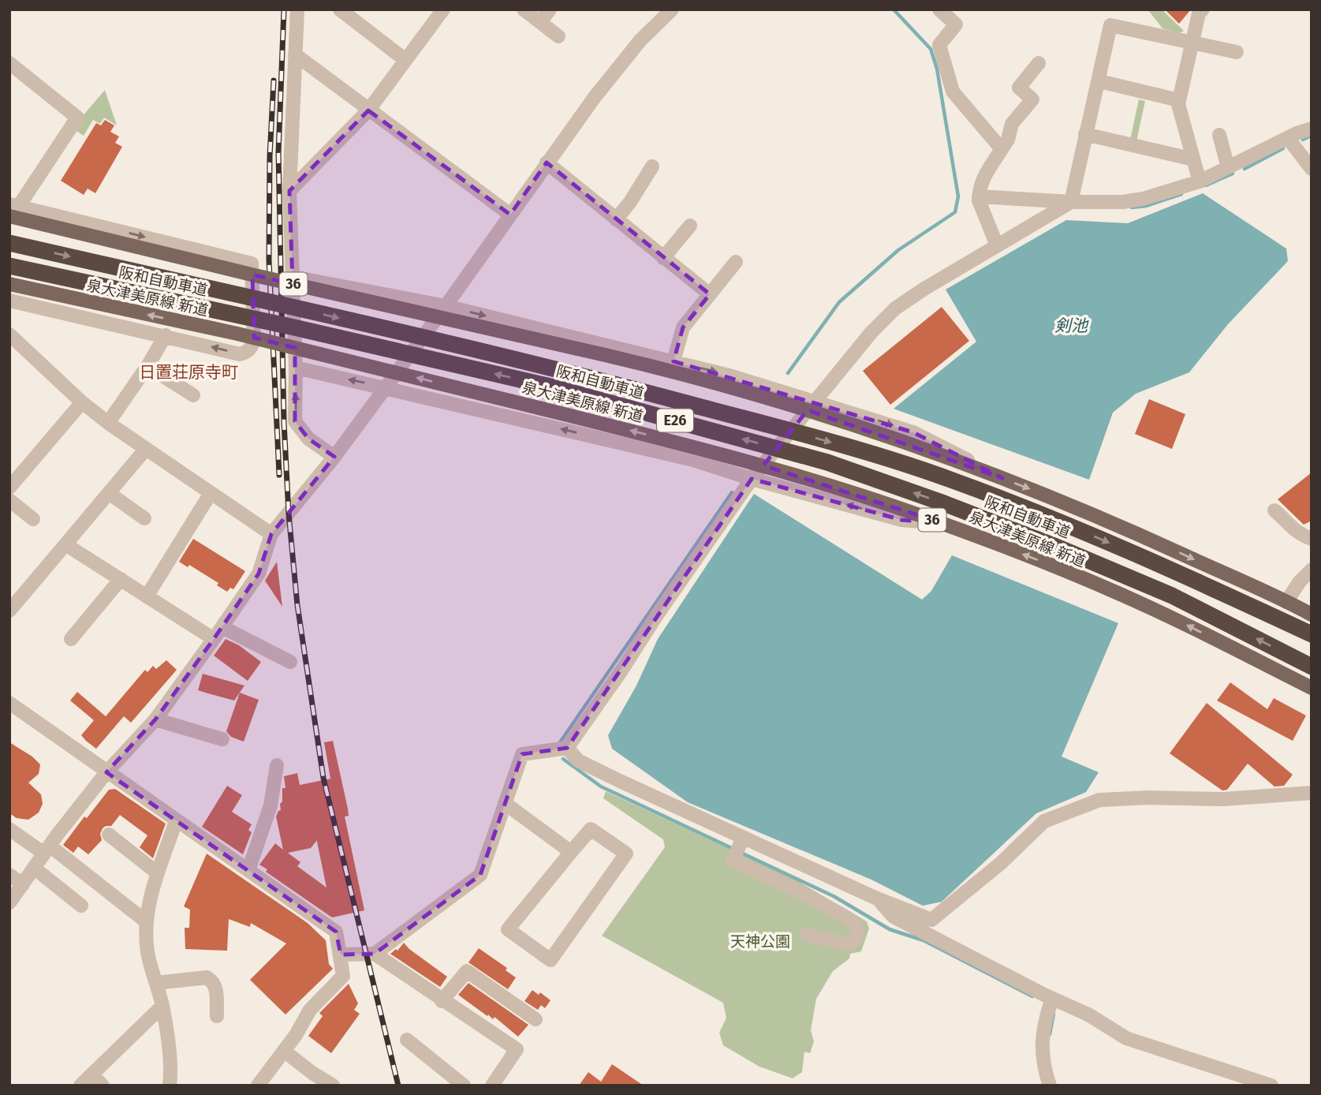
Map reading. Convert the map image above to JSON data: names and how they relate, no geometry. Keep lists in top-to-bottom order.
{
  "streets": {
    "highway": ["阪和自動車道", "E26"],
    "main road": ["36", "泉大津美原線 新道"]
  },
  "districts": ["日置荘原寺町"],
  "water": ["剣池"],
  "parks": ["天神公園"]
}
